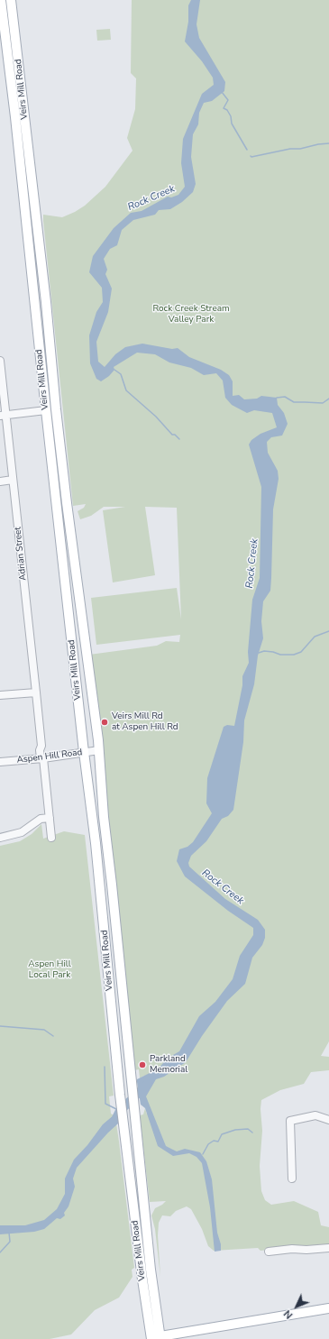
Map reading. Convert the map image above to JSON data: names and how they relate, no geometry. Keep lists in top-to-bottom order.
{
  "streets": {
    "main road": ["Veirs Mill Road"],
    "street": ["Adrian Street", "Aspen Hill Road"]
  },
  "crossings": [
    ["Veirs Mill Road", "Aspen Hill Road"],
    ["Adrian Street", "Aspen Hill Road"]
  ],
  "water": ["Rock Creek"],
  "parks": ["Rock Creek Stream Valley Park", "Aspen Hill Local Park"],
  "places": ["Veirs Mill Rd at Aspen Hill Rd", "Parkland Memorial"],
  "north": "bottom left"
}
